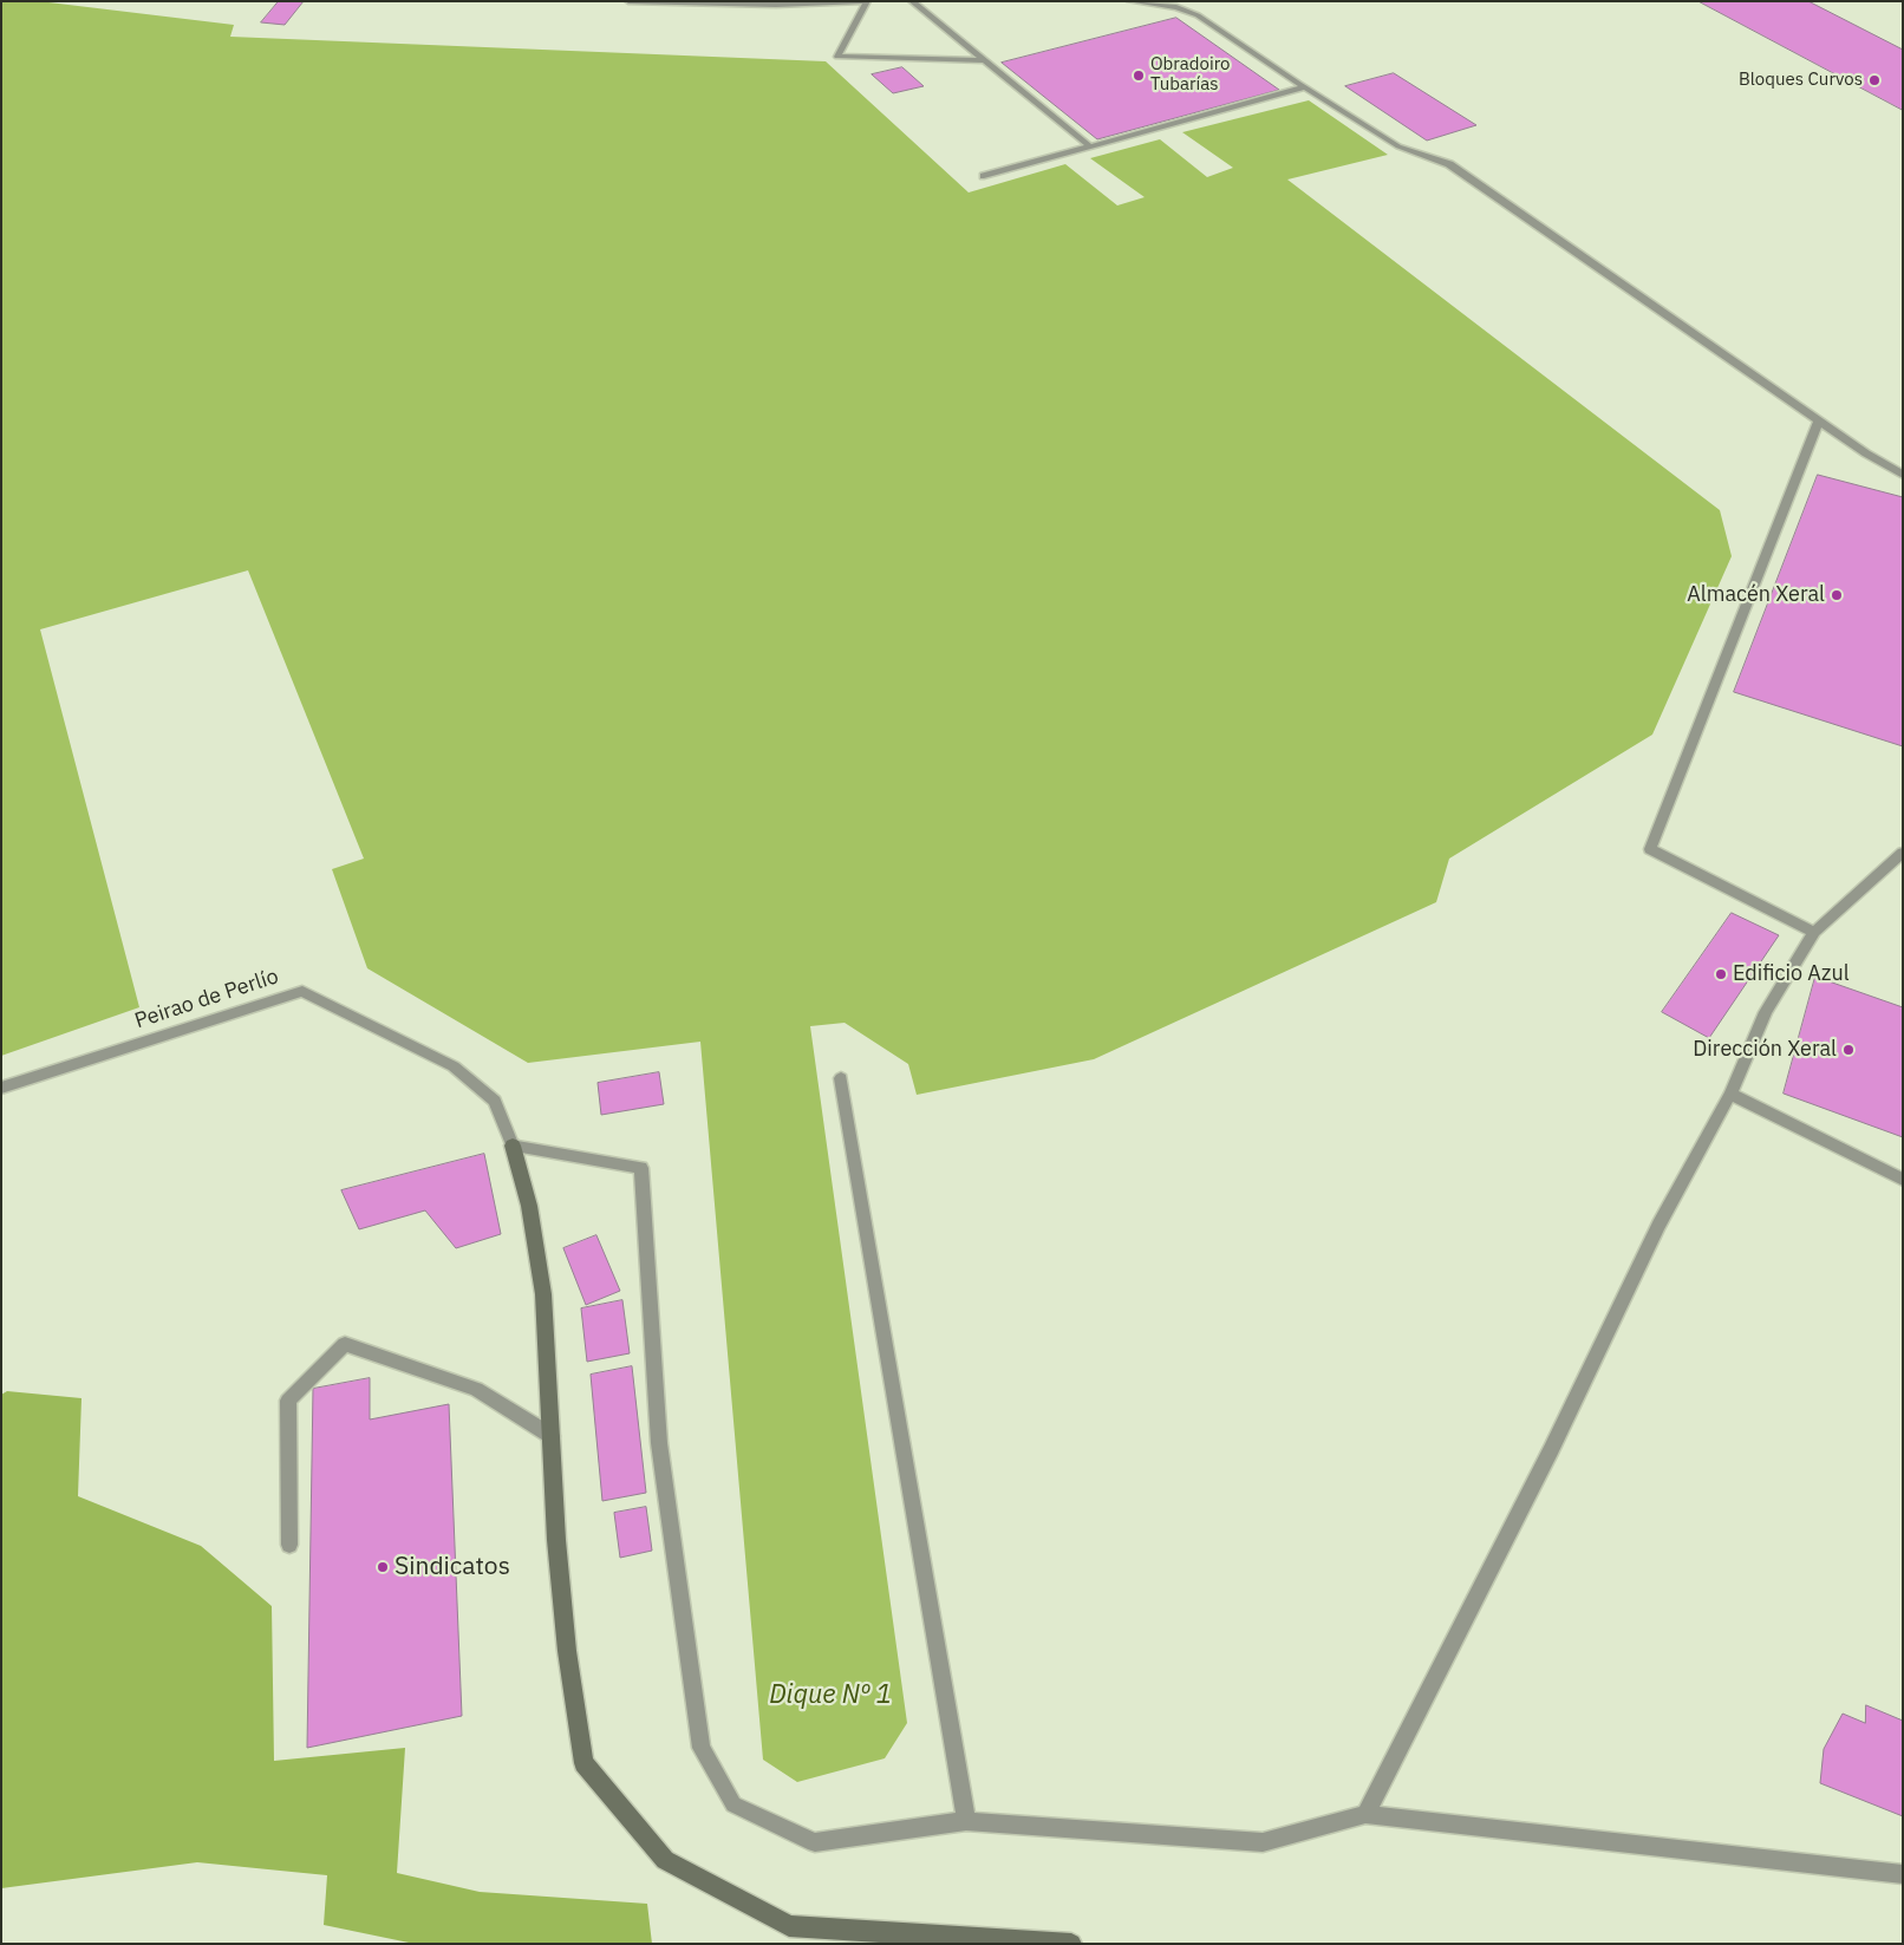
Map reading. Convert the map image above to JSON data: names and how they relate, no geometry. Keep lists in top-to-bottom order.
{
  "streets": {
    "lane": ["Peirao de Perlío"]
  },
  "water": ["Dique Nº 1"],
  "places": [
    "Obradoiro Tubarías",
    "Bloques Curvos",
    "Almacén Xeral",
    "Edificio Azul",
    "Dirección Xeral",
    "Sindicatos"
  ]
}
